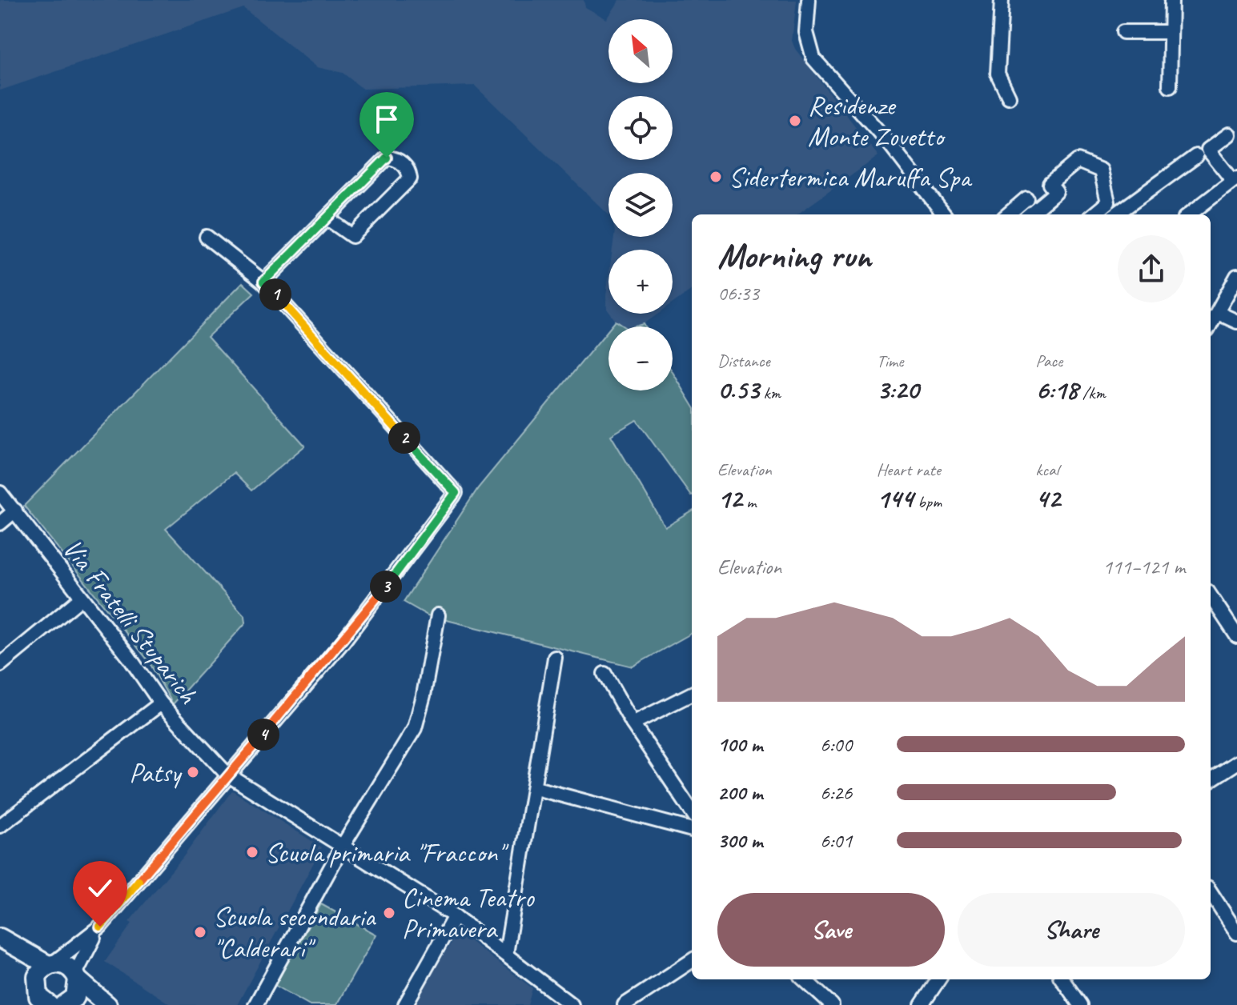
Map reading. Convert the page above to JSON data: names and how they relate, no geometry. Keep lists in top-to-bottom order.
{
  "streets": {
    "street": ["Via Fratelli Stuparich"]
  },
  "places": [
    "Residenze Monte Zovetto",
    "Sidertermica Maruffa Spa",
    "Patsy",
    "Scuola primaria \"Fraccon\"",
    "Cinema Teatro Primavera",
    "Scuola secondaria \"Calderari\""
  ],
  "north": "top left",
  "page": {
    "map_buttons": ["+", "−"],
    "heading": ["Morning run", "06:33"],
    "pins": [
      "1",
      "2",
      "3",
      "4"
    ],
    "stats": [
      ["Distance", "0.53 km"],
      ["Time", "3:20"],
      ["Pace", "6:18 /km"],
      ["Elevation", "12 m"],
      ["Heart rate", "144 bpm"],
      ["kcal", "42"]
    ],
    "chart": ["Elevation", "111–121 m"],
    "list": [
      {
        "name": "100 m",
        "note": "6:00"
      },
      {
        "name": "200 m",
        "note": "6:26"
      },
      {
        "name": "300 m",
        "note": "6:01"
      }
    ],
    "buttons": ["Save", "Share"]
  }
}
